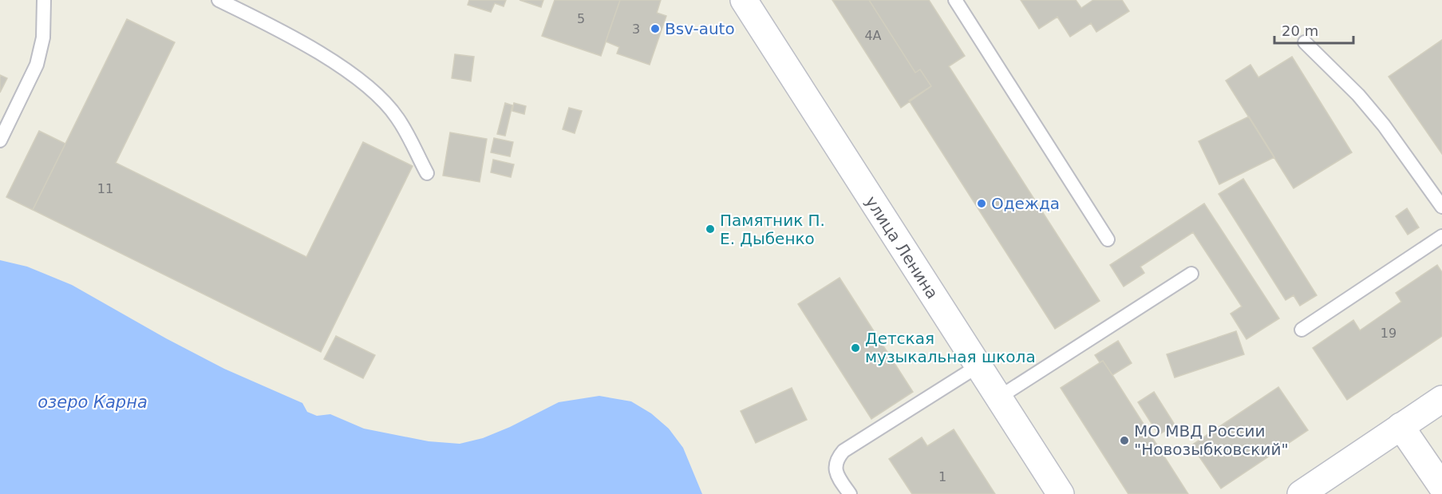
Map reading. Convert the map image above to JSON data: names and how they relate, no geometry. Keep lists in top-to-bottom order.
{
  "streets": {
    "main road": ["улица Ленина"]
  },
  "water": ["озеро Карна"],
  "places": [
    "Bsv-auto",
    "Одежда",
    "Памятник П. Е. Дыбенко",
    "Детская музыкальная школа",
    "МО МВД России \"Новозыбковский\""
  ],
  "house_numbers": [
    "5",
    "3",
    "4А",
    "11",
    "19",
    "1"
  ],
  "scale_bar": "20 m"
}
